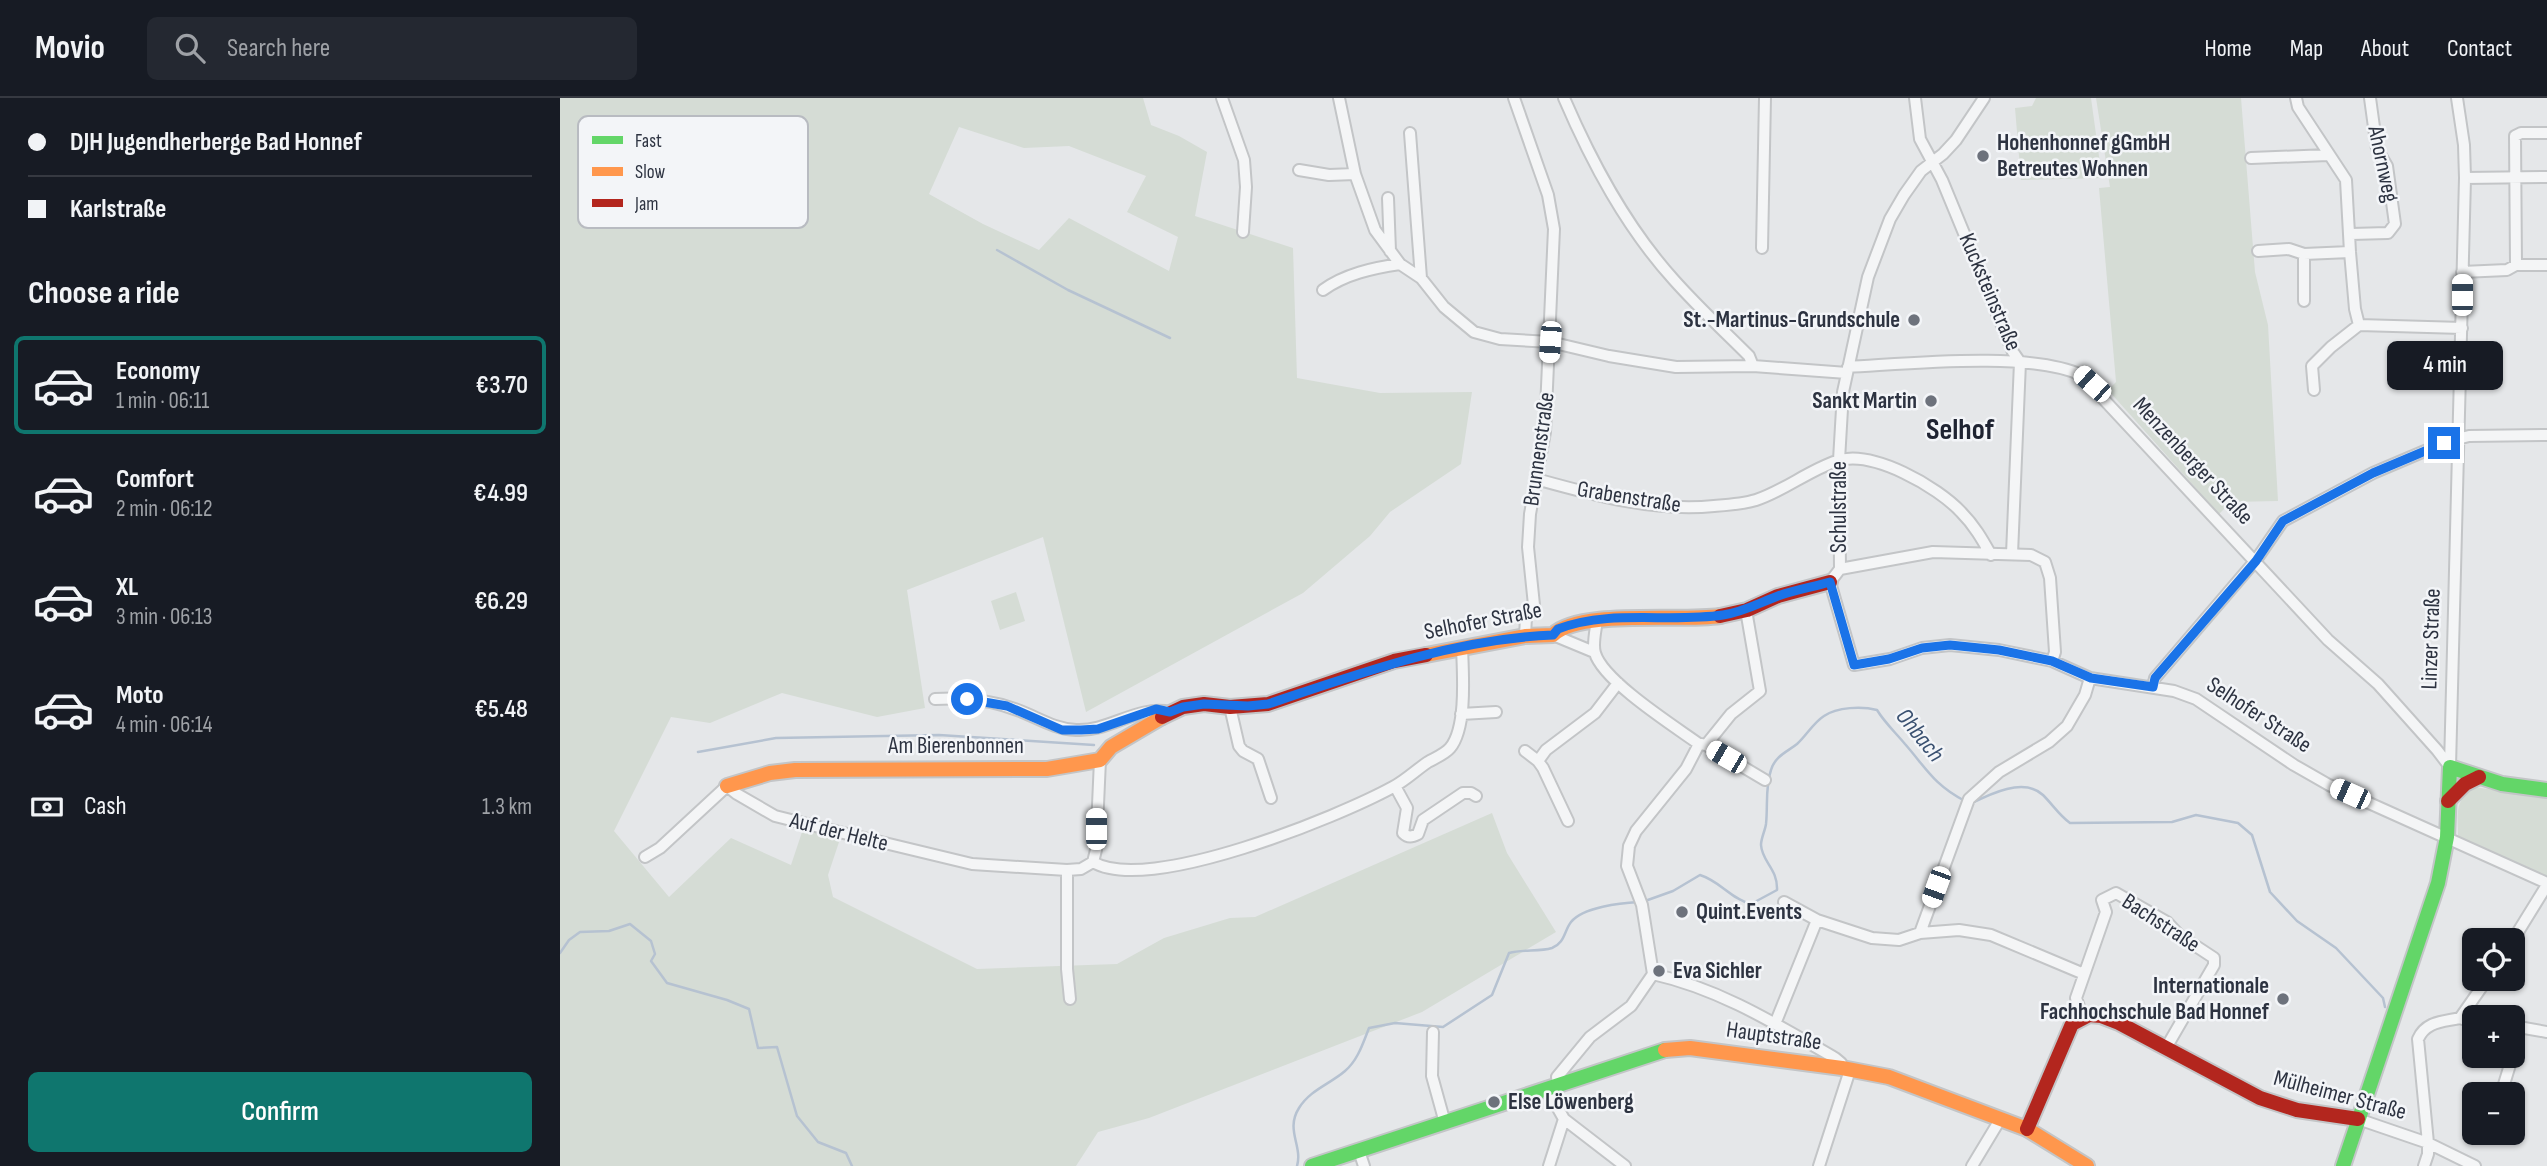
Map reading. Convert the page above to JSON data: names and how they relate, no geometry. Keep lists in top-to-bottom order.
{
  "streets": {
    "main road": [
      "Selhofer Straße",
      "Linzer Straße",
      "Am Bierenbonnen",
      "Hauptstraße",
      "Mülheimer Straße"
    ],
    "street": [
      "Ahornweg",
      "Kucksteinstraße",
      "Brunnenstraße",
      "Menzenberger Straße",
      "Grabenstraße",
      "Schulstraße",
      "Auf der Helte",
      "Bachstraße"
    ]
  },
  "crossings": [
    ["Kucksteinstraße", "Menzenberger Straße"],
    ["Kucksteinstraße", "Schulstraße"],
    ["Brunnenstraße", "Menzenberger Straße"],
    ["Brunnenstraße", "Grabenstraße"],
    ["Brunnenstraße", "Selhofer Straße"],
    ["Menzenberger Straße", "Schulstraße"],
    ["Menzenberger Straße", "Linzer Straße"],
    ["Grabenstraße", "Schulstraße"],
    ["Schulstraße", "Selhofer Straße"],
    ["Selhofer Straße", "Linzer Straße"],
    ["Linzer Straße", "Mülheimer Straße"],
    ["Am Bierenbonnen", "Auf der Helte"],
    ["Bachstraße", "Mülheimer Straße"]
  ],
  "districts": ["Selhof"],
  "water": ["Ohbach"],
  "places": [
    "Hohenhonnef gGmbH Betreutes Wohnen",
    "St.-Martinus-Grundschule",
    "Sankt Martin",
    "Quint.Events",
    "Eva Sichler",
    "Internationale Fachhochschule Bad Honnef",
    "Else Löwenberg"
  ],
  "legend": ["Fast", "Slow", "Jam"],
  "page": {
    "header": "Movio",
    "search": "Search here",
    "nav": [
      "Home",
      "Map",
      "About",
      "Contact"
    ],
    "banner": ["DJH Jugendherberge Bad Honnef", "Karlstraße"],
    "heading": "Choose a ride",
    "list": [
      {
        "name": "Economy",
        "note": "1 min · 06:11",
        "value": "€3.70"
      },
      {
        "name": "Comfort",
        "note": "2 min · 06:12",
        "value": "€4.99"
      },
      {
        "name": "XL",
        "note": "3 min · 06:13",
        "value": "€6.29"
      },
      {
        "name": "Moto",
        "note": "4 min · 06:14",
        "value": "€5.48"
      }
    ],
    "bubble": "4 min",
    "pay": ["Cash", "1.3 km"],
    "map_buttons": ["+", "−"],
    "buttons": "Confirm"
  }
}
